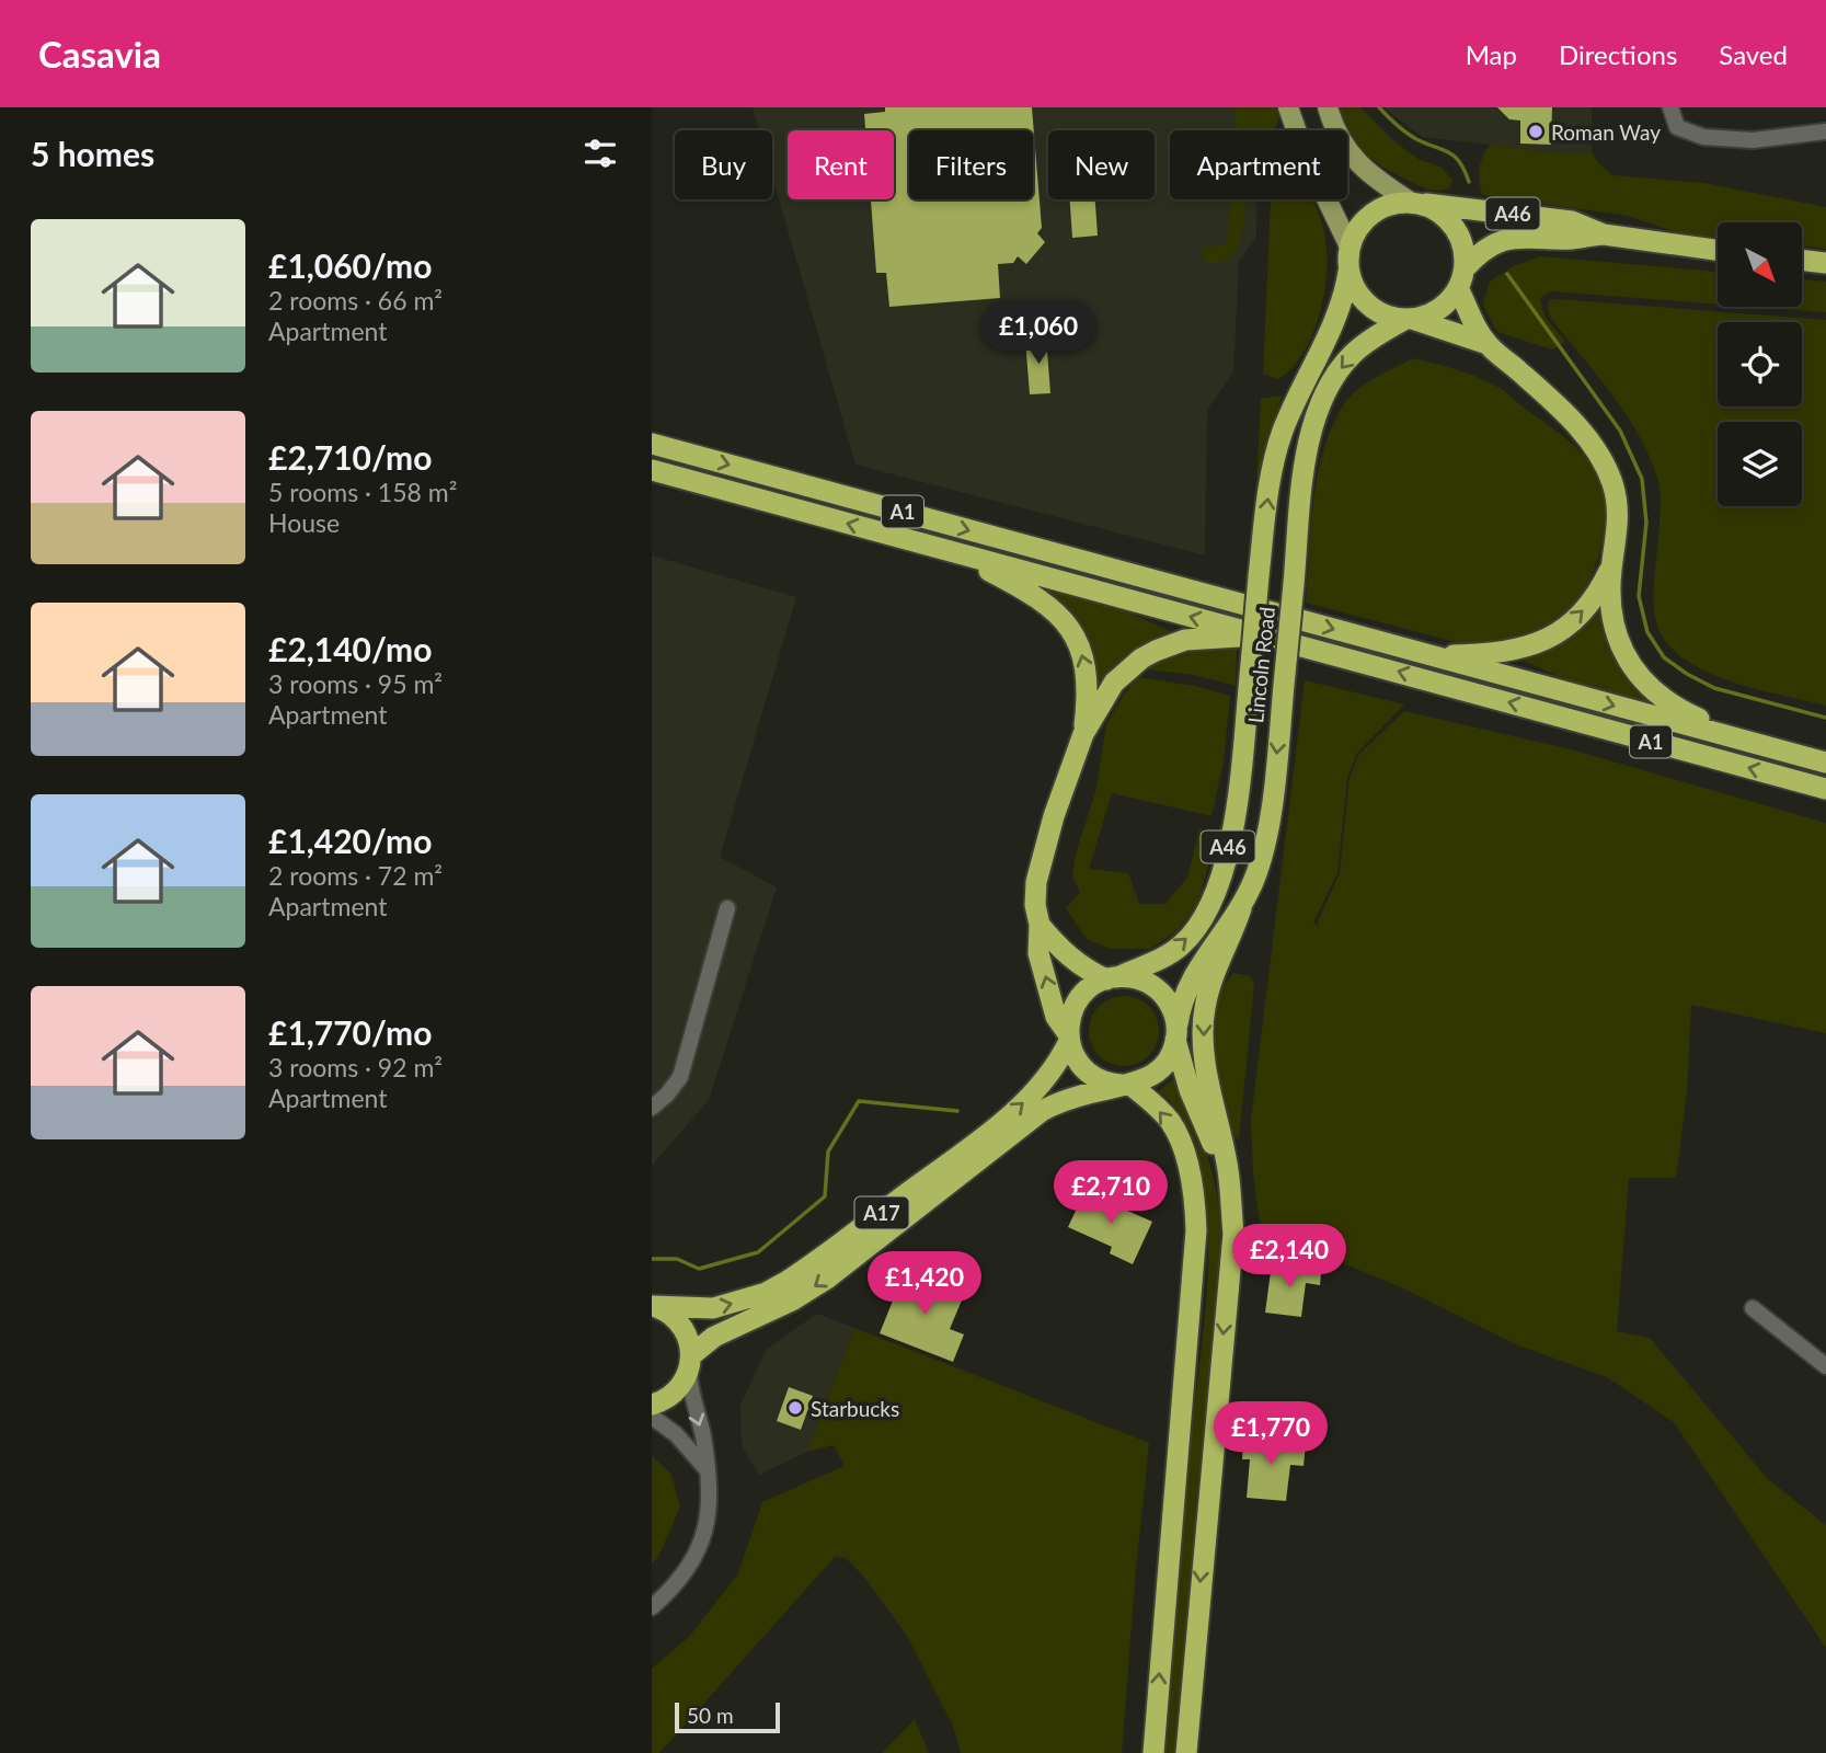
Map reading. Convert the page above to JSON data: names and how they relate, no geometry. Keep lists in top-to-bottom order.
{
  "streets": {
    "highway": [
      "A46",
      "A1",
      "Lincoln Road",
      "A17"
    ]
  },
  "crossings": [
    ["A46", "Lincoln Road"],
    ["A46", "A17"],
    ["Lincoln Road", "A17"]
  ],
  "places": ["Roman Way", "Starbucks"],
  "scale_bar": "50 m",
  "north": "bottom right",
  "page": {
    "header": "Casavia",
    "nav": ["Map", "Directions", "Saved"],
    "heading": "5 homes",
    "chip": [
      "Buy",
      "Rent",
      "Filters",
      "New",
      "Apartment"
    ],
    "list": [
      {
        "name": "£1,060/mo",
        "note": "2 rooms · 66 m² · Apartment"
      },
      {
        "name": "£2,710/mo",
        "note": "5 rooms · 158 m² · House"
      },
      {
        "name": "£2,140/mo",
        "note": "3 rooms · 95 m² · Apartment"
      },
      {
        "name": "£1,420/mo",
        "note": "2 rooms · 72 m² · Apartment"
      },
      {
        "name": "£1,770/mo",
        "note": "3 rooms · 92 m² · Apartment"
      }
    ],
    "price": [
      "£1,060",
      "£2,710",
      "£2,140",
      "£1,420",
      "£1,770"
    ],
    "scale": "50 m"
  }
}
